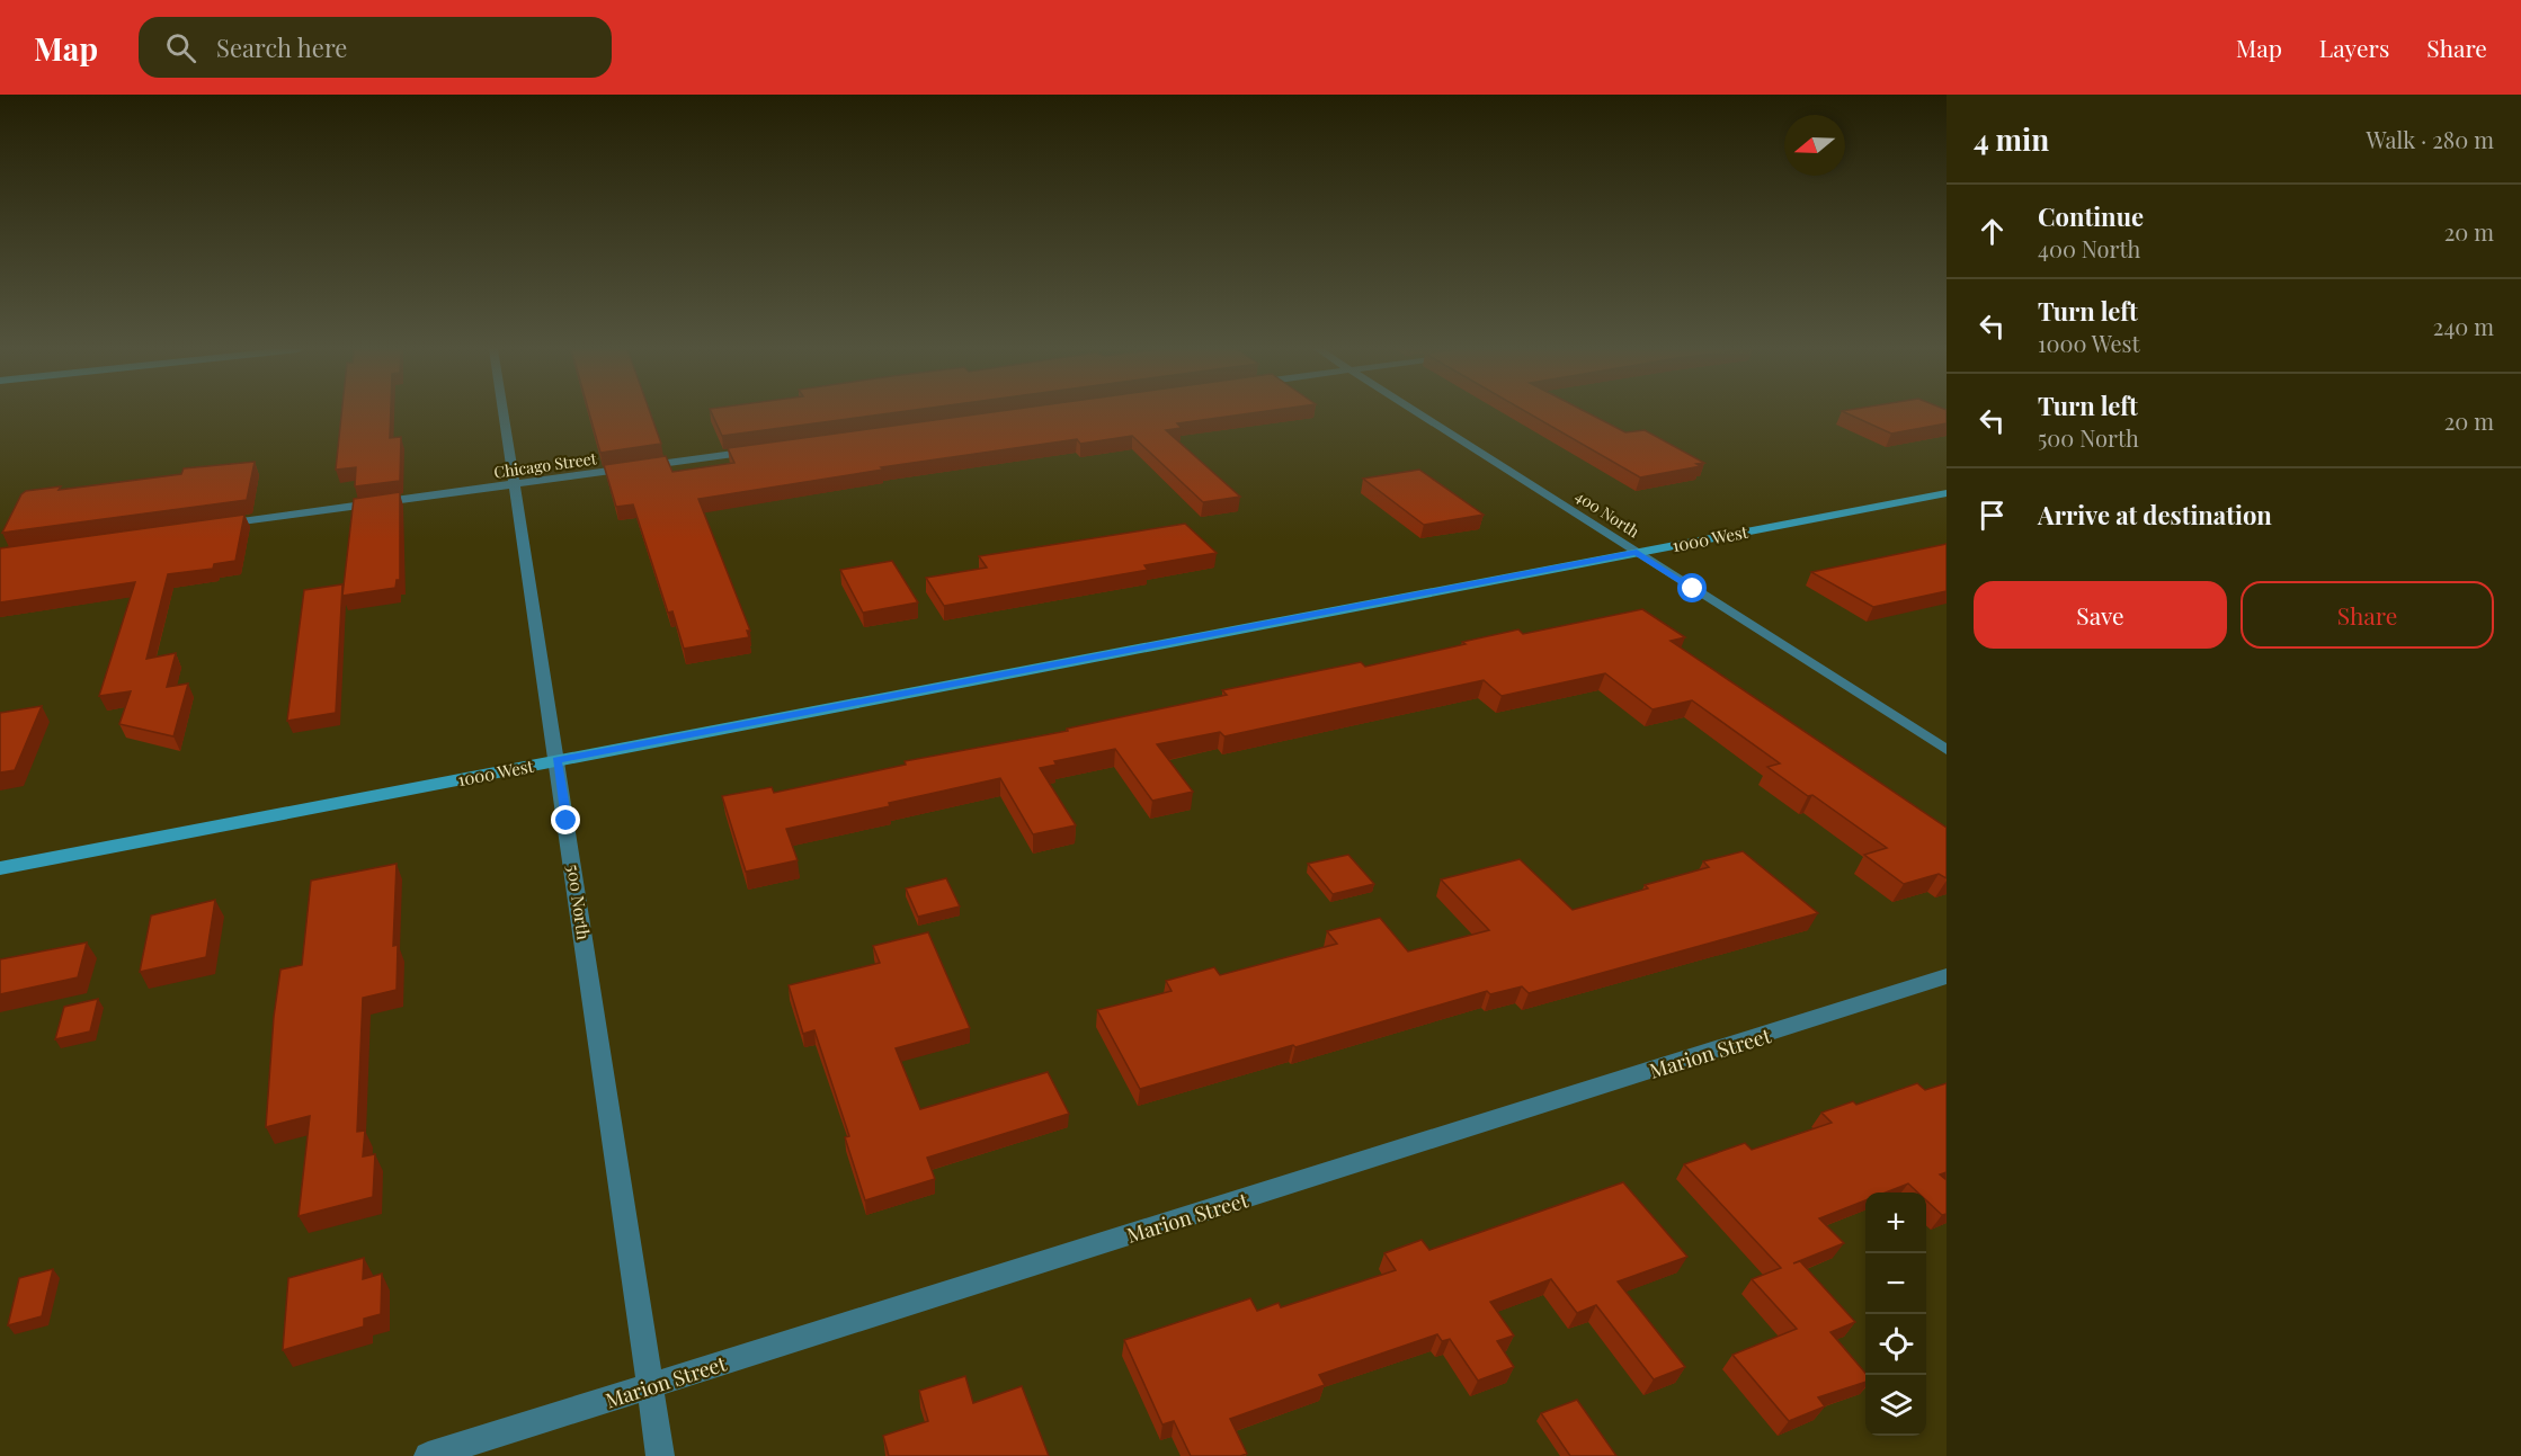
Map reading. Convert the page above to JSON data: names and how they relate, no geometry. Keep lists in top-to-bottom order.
{
  "streets": {
    "street": [
      "Chicago Street",
      "400 North",
      "1000 West",
      "500 North",
      "Marion Street"
    ]
  },
  "crossings": [
    ["Chicago Street", "500 North"],
    ["400 North", "1000 West"],
    ["1000 West", "500 North"],
    ["500 North", "Marion Street"]
  ],
  "north": "left",
  "page": {
    "header": "Map",
    "search": "Search here",
    "nav": ["Map", "Layers", "Share"],
    "heading": ["4 min", "Walk · 280 m"],
    "list": [
      ["Continue", "400 North", "20 m"],
      ["Turn left", "1000 West", "240 m"],
      ["Turn left", "500 North", "20 m"],
      "Arrive at destination"
    ],
    "buttons": ["Save", "Share"],
    "map_buttons": ["+", "−"]
  }
}
